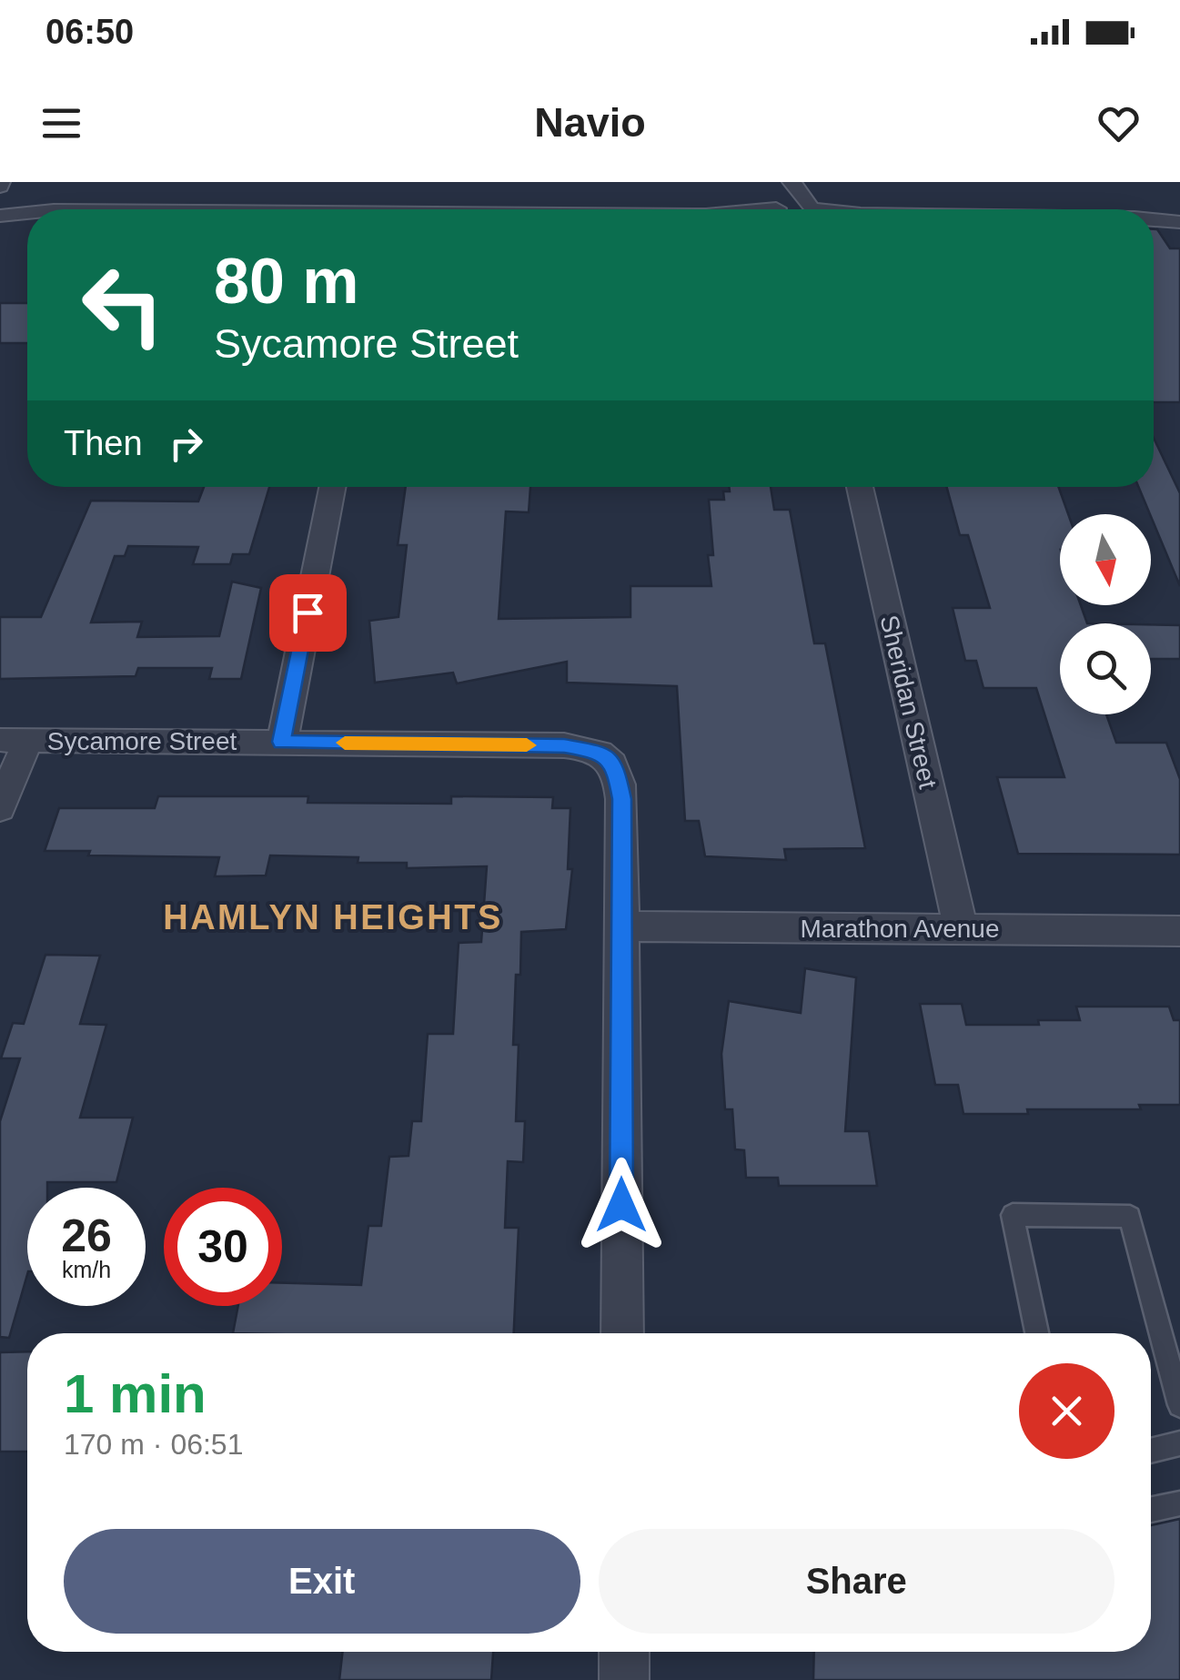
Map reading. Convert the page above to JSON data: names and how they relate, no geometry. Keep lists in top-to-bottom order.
{
  "streets": {
    "street": ["Sheridan Street", "Sycamore Street", "Marathon Avenue"]
  },
  "crossings": [
    ["Sheridan Street", "Marathon Avenue"],
    ["Sycamore Street", "Marathon Avenue"]
  ],
  "districts": ["HAMLYN HEIGHTS"],
  "north": "bottom",
  "page": {
    "status": "06:50",
    "header": "Navio",
    "turn": ["80 m", "Sycamore Street"],
    "then": "Then",
    "speed": "26 km/h",
    "limit": "30",
    "heading": ["1 min", "170 m · 06:51"],
    "buttons": ["Exit", "Share"]
  }
}
